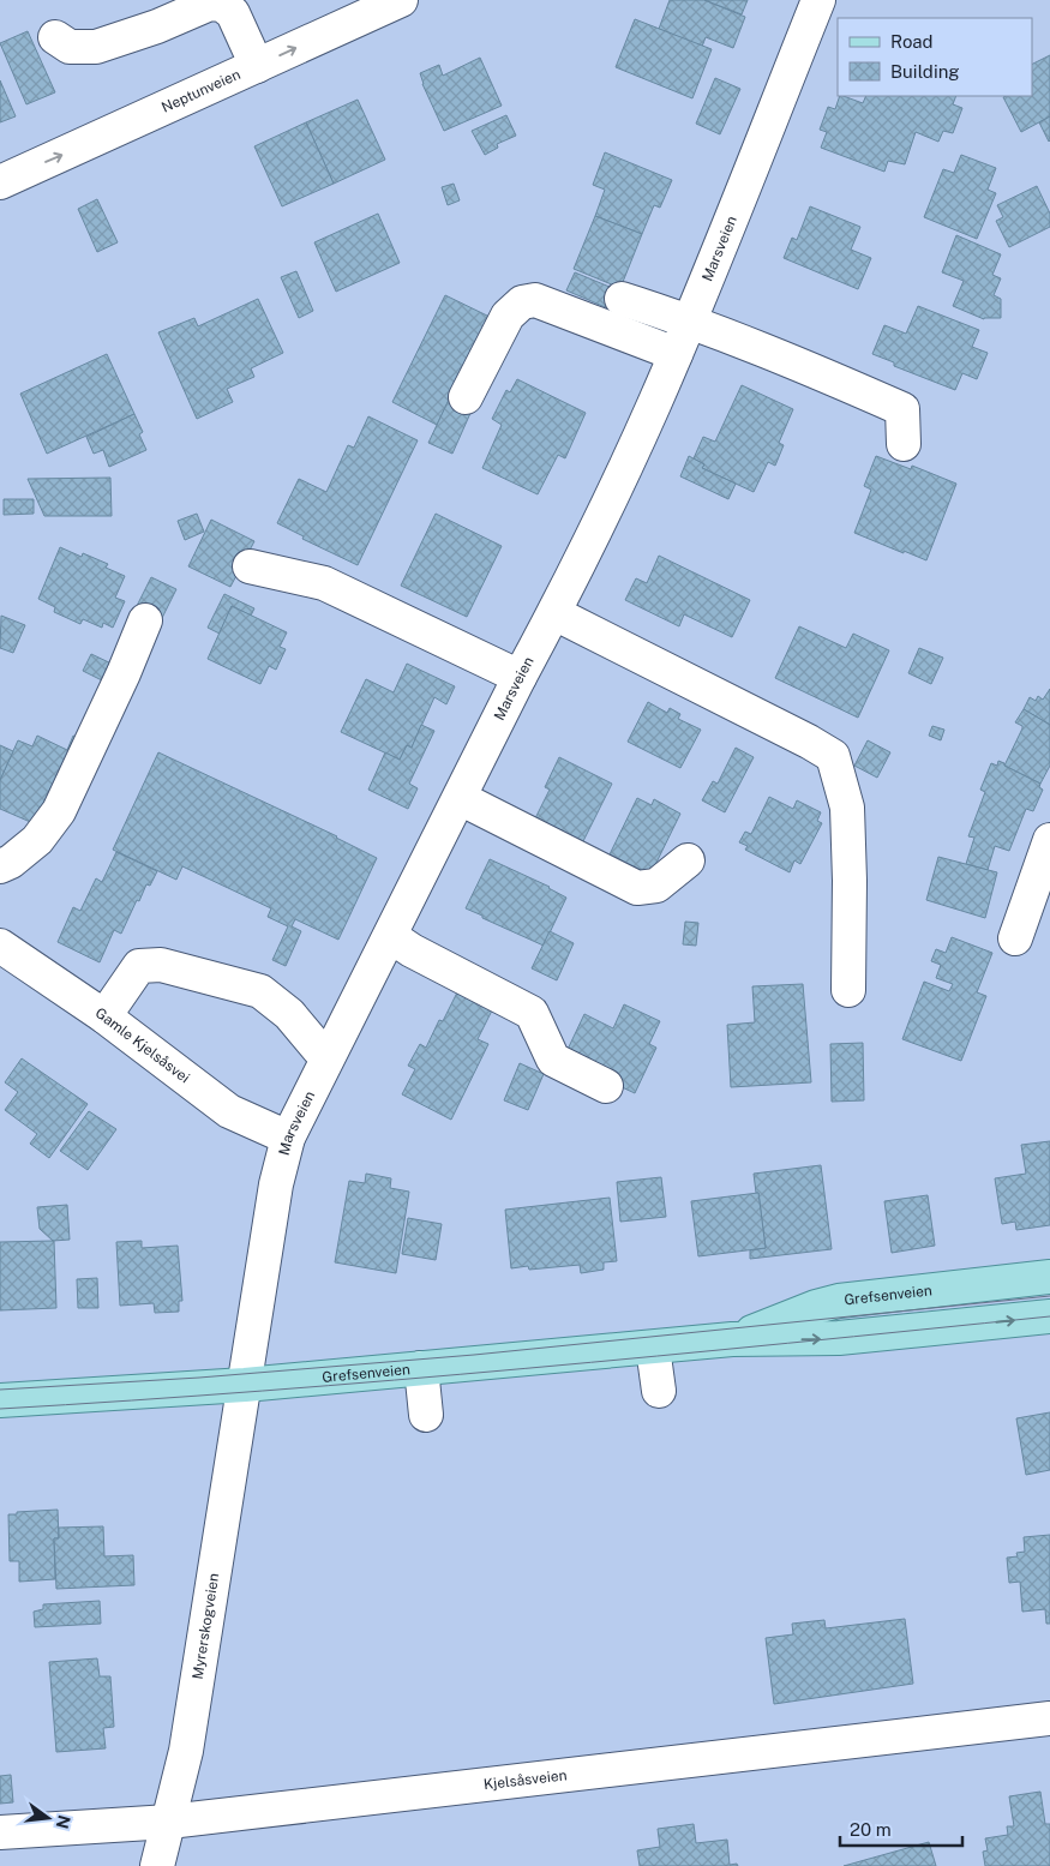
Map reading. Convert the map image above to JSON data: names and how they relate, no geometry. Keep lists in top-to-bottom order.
{
  "streets": {
    "main road": ["Grefsenveien"],
    "street": [
      "Neptunveien",
      "Marsveien",
      "Gamle Kjelsåsvei",
      "Myrerskogveien",
      "Kjelsåsveien"
    ]
  },
  "crossings": [
    ["Marsveien", "Gamle Kjelsåsvei"],
    ["Marsveien", "Grefsenveien"],
    ["Marsveien", "Myrerskogveien"],
    ["Grefsenveien", "Myrerskogveien"],
    ["Myrerskogveien", "Kjelsåsveien"]
  ],
  "one_way": ["Neptunveien"],
  "legend": ["Road", "Building"],
  "scale_bar": "20 m",
  "north": "right"
}
